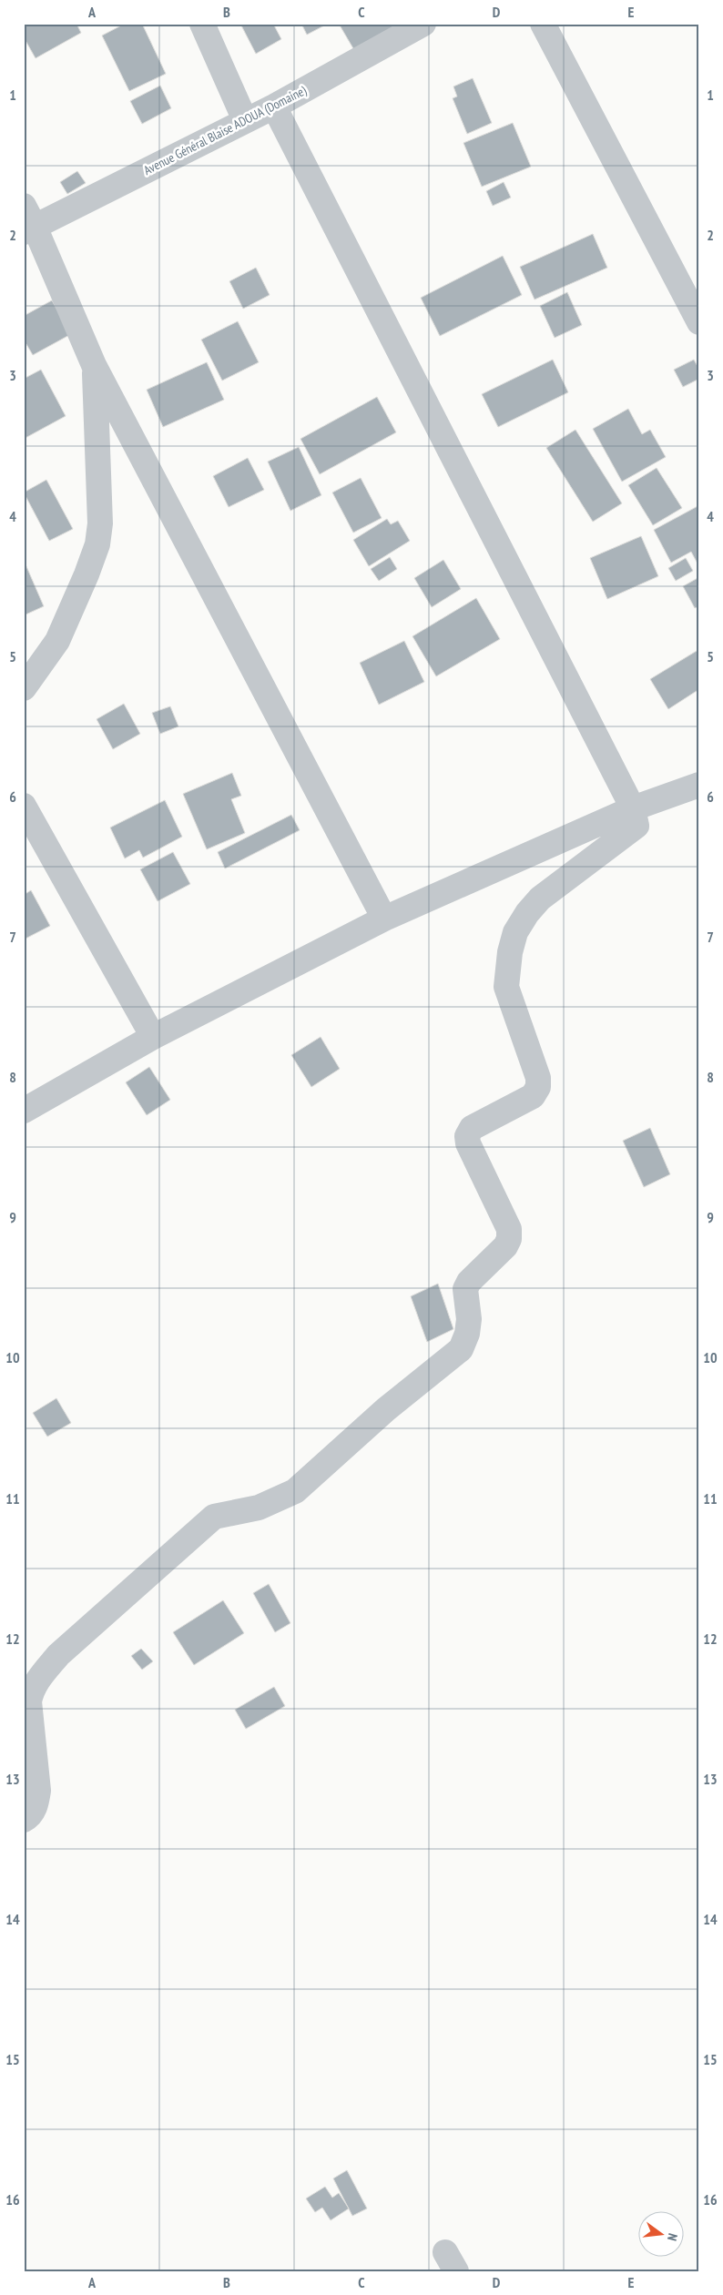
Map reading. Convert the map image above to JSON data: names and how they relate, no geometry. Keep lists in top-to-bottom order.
{
  "streets": {
    "street": ["Avenue Général Blaise ADOUA (Domaine)"]
  },
  "north": "right",
  "grid": {
    "columns": [
      "A",
      "B",
      "C",
      "D",
      "E"
    ],
    "rows": [
      "1",
      "2",
      "3",
      "4",
      "5",
      "6",
      "7",
      "8",
      "9",
      "10",
      "11",
      "12",
      "13",
      "14",
      "15",
      "16"
    ]
  }
}
